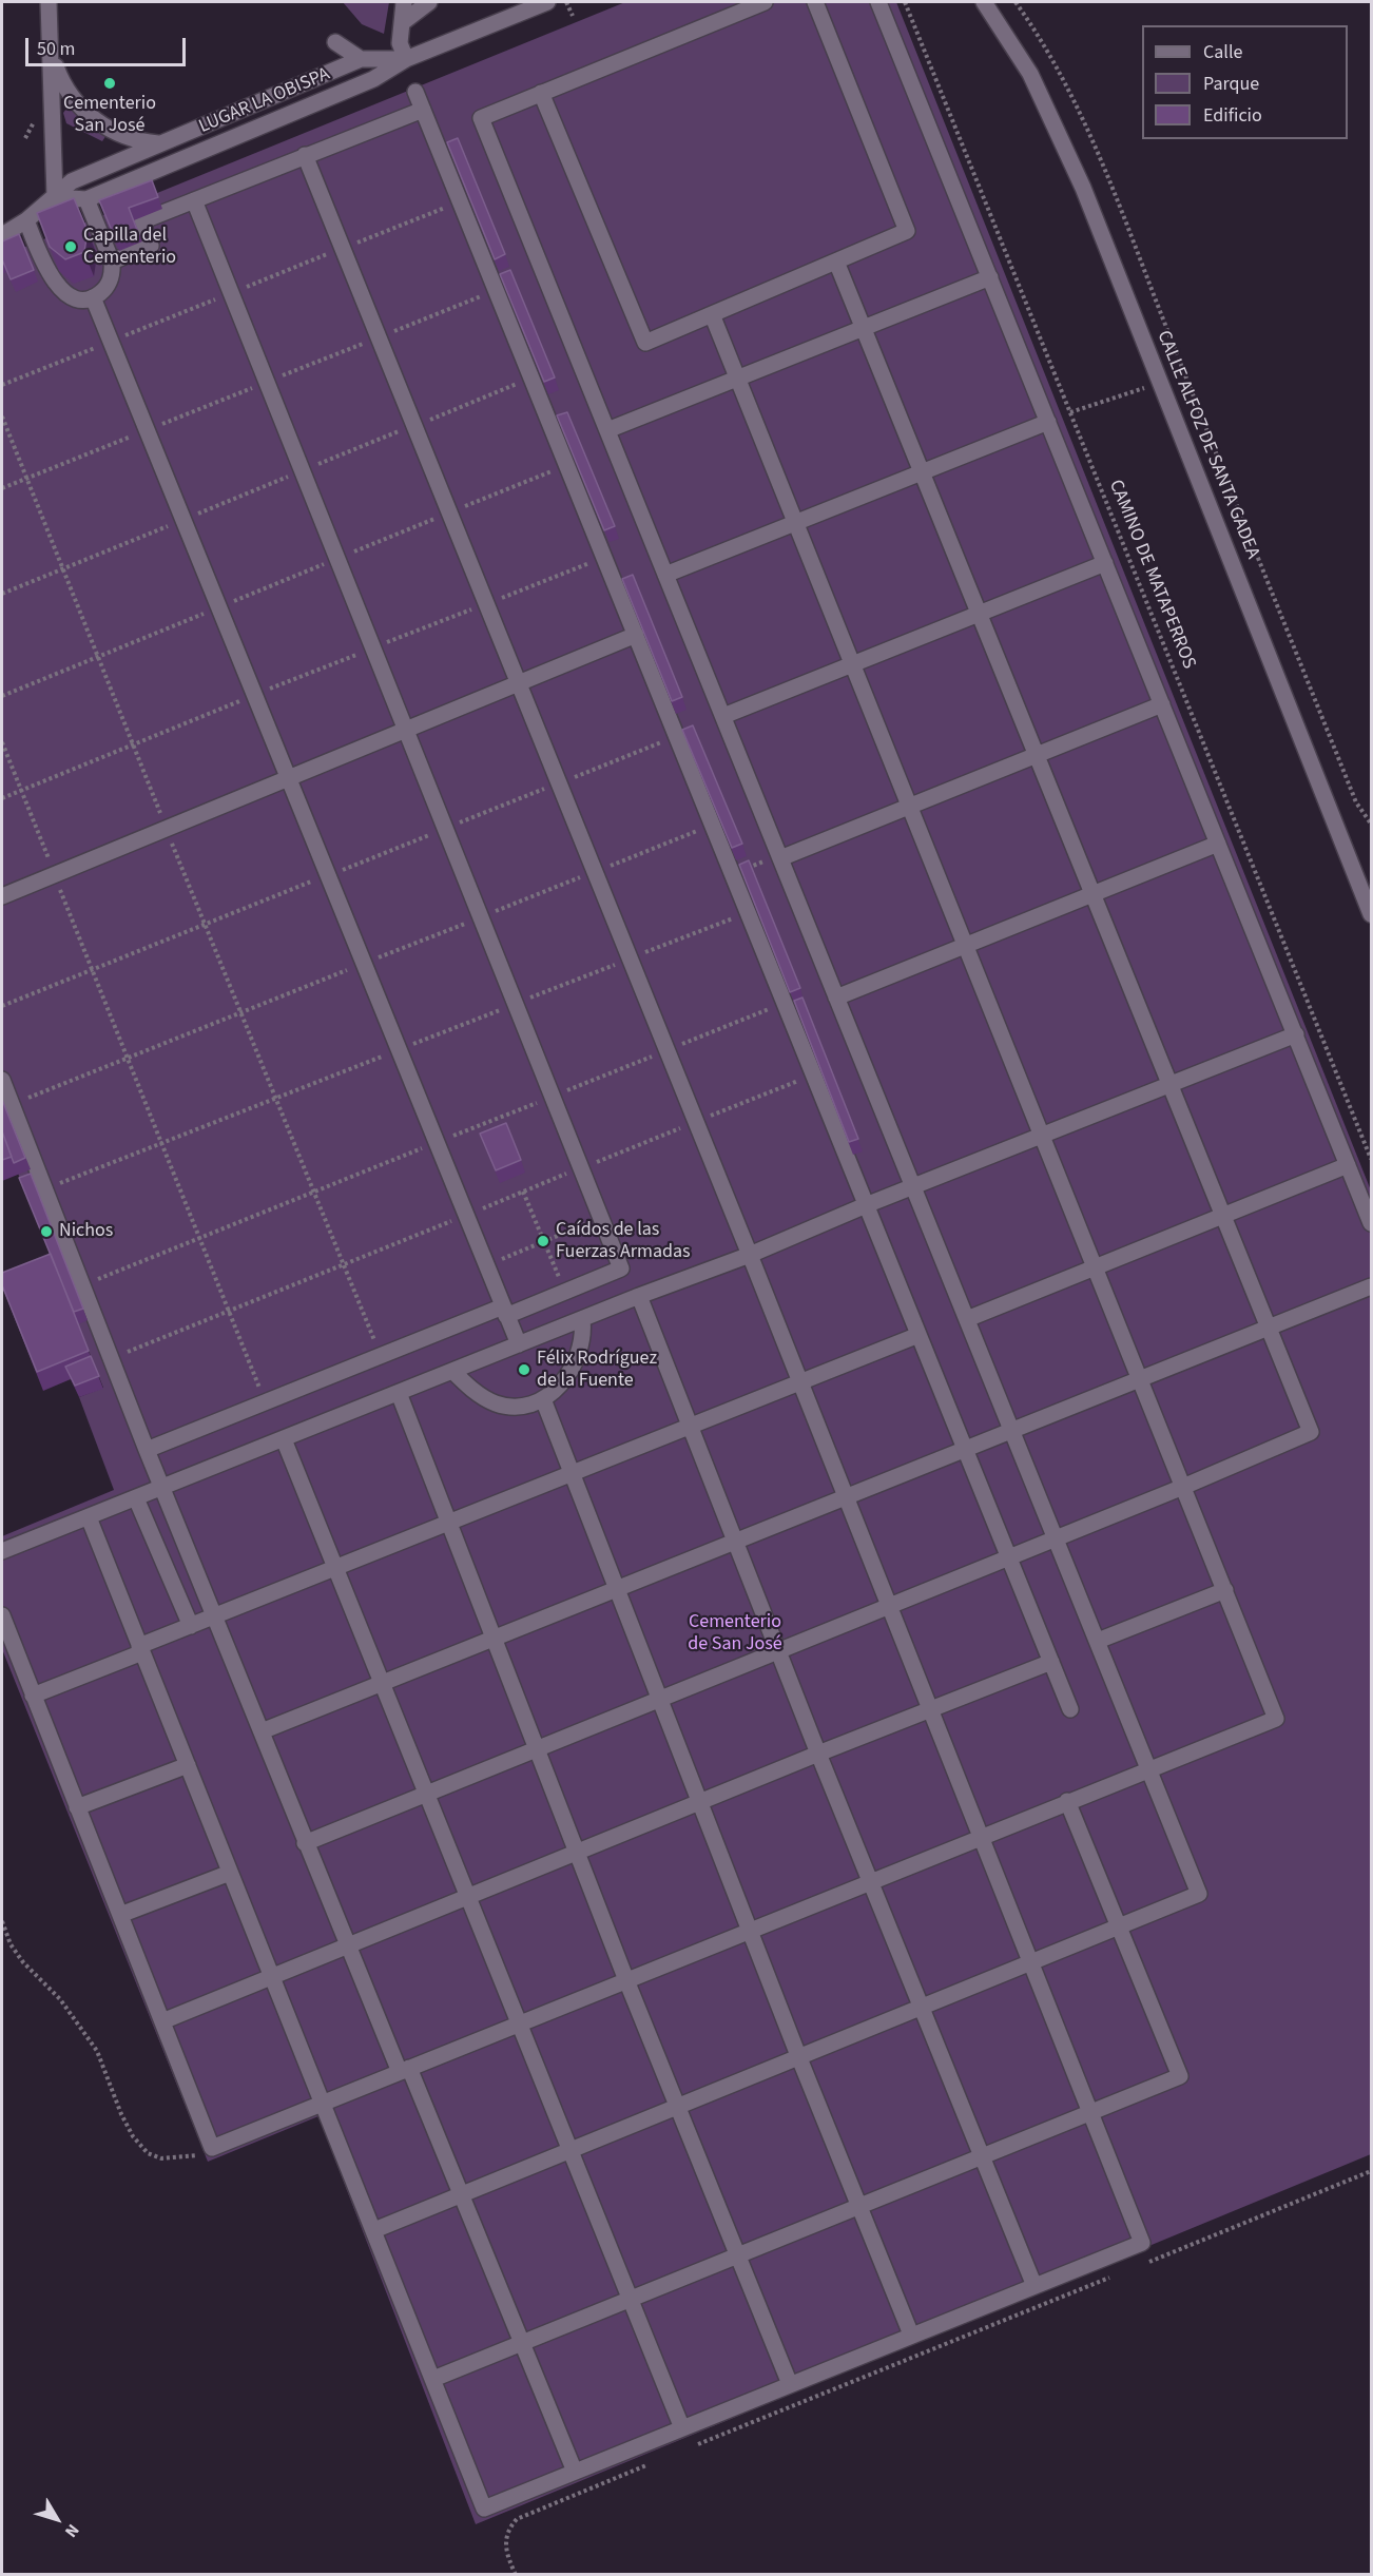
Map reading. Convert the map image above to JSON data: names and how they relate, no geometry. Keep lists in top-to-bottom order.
{
  "streets": {
    "street": ["LUGAR LA OBISPA", "CALLE ALFOZ DE SANTA GADEA"],
    "path": ["CAMINO DE MATAPERROS"]
  },
  "parks": ["Cementerio de San José"],
  "places": [
    "Cementerio San José",
    "Capilla del Cementerio",
    "Nichos",
    "Caídos de las Fuerzas Armadas",
    "Félix Rodríguez de la Fuente"
  ],
  "legend": ["Calle", "Parque", "Edificio"],
  "scale_bar": "50 m",
  "north": "bottom right"
}
